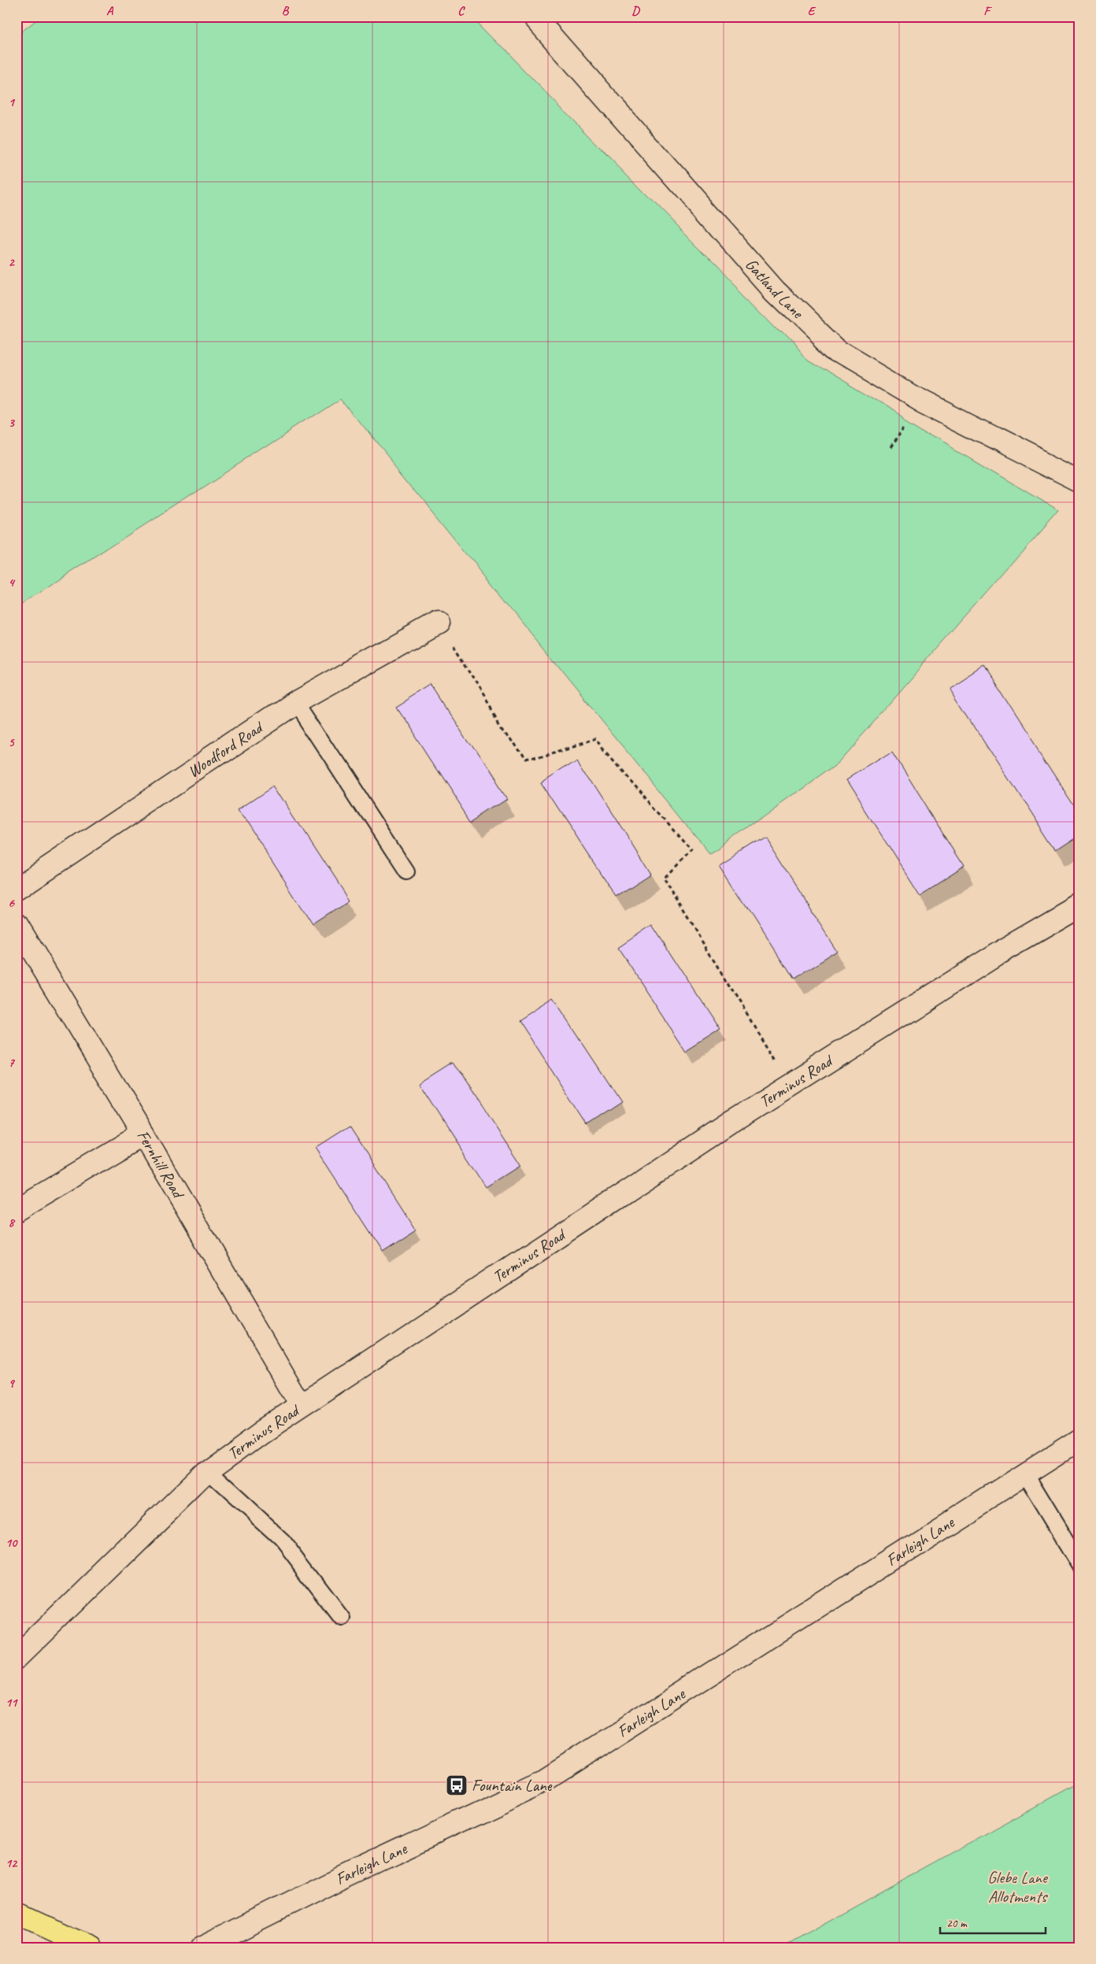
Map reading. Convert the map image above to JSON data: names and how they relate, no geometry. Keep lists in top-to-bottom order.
{
  "streets": {
    "street": [
      "Gatland Lane",
      "Woodford Road",
      "Terminus Road",
      "Fernhill Road",
      "Farleigh Lane"
    ]
  },
  "crossings": [
    ["Terminus Road", "Fernhill Road"]
  ],
  "parks": ["Glebe Lane Allotments"],
  "places": {
    "bus stop": ["Fountain Lane"]
  },
  "scale_bar": "20 m",
  "grid": {
    "columns": [
      "A",
      "B",
      "C",
      "D",
      "E",
      "F"
    ],
    "rows": [
      "1",
      "2",
      "3",
      "4",
      "5",
      "6",
      "7",
      "8",
      "9",
      "10",
      "11",
      "12"
    ]
  }
}
